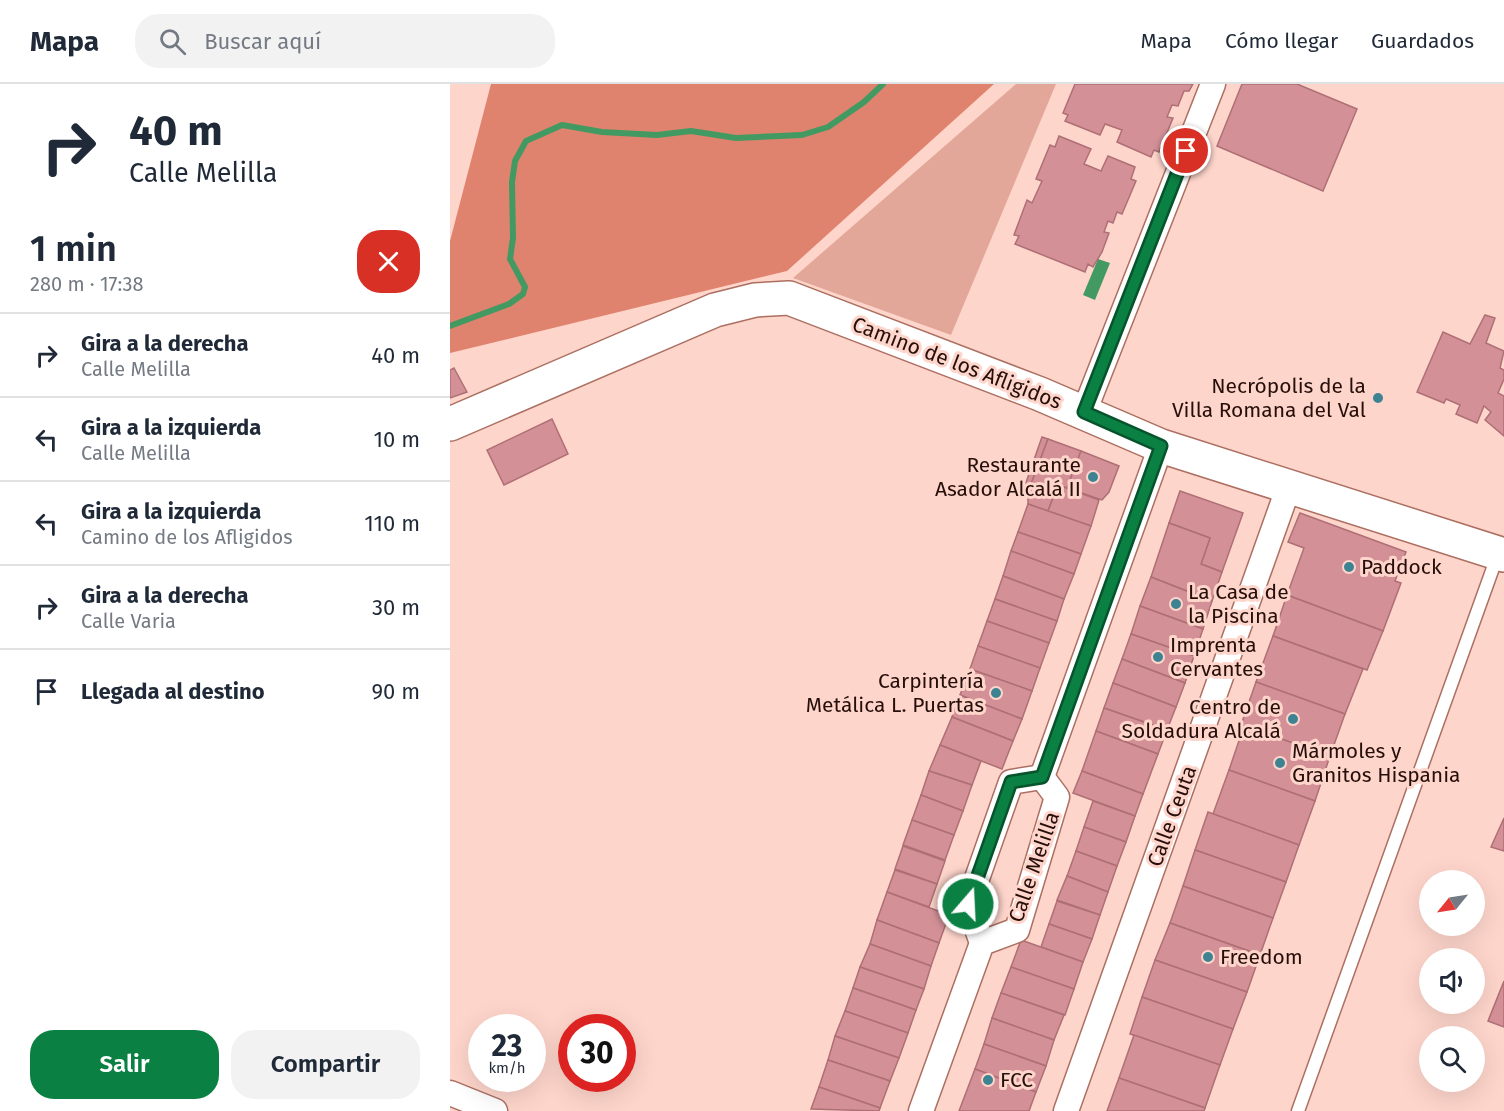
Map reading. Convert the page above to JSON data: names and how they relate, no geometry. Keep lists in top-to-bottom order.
{
  "streets": {
    "street": ["Camino de los Afligidos", "Calle Ceuta", "Calle Melilla"]
  },
  "crossings": [
    ["Camino de los Afligidos", "Calle Ceuta"],
    ["Camino de los Afligidos", "Calle Melilla"]
  ],
  "places": [
    "Necrópolis de la Villa Romana del Val",
    "Restaurante Asador Alcalá II",
    "Paddock",
    "La Casa de la Piscina",
    "Imprenta Cervantes",
    "Carpintería Metálica L. Puertas",
    "Centro de Soldadura Alcalá",
    "Mármoles y Granitos Hispania",
    "Freedom",
    "FCC"
  ],
  "north": "bottom left",
  "page": {
    "header": "Mapa",
    "search": "Buscar aquí",
    "nav": ["Mapa", "Cómo llegar", "Guardados"],
    "turn": ["40 m", "Calle Melilla"],
    "heading": ["1 min", "280 m · 17:38"],
    "list": [
      {
        "name": "Gira a la derecha",
        "note": "Calle Melilla",
        "value": "40 m"
      },
      {
        "name": "Gira a la izquierda",
        "note": "Calle Melilla",
        "value": "10 m"
      },
      {
        "name": "Gira a la izquierda",
        "note": "Camino de los Afligidos",
        "value": "110 m"
      },
      {
        "name": "Gira a la derecha",
        "note": "Calle Varia",
        "value": "30 m"
      },
      {
        "name": "Llegada al destino",
        "value": "90 m"
      }
    ],
    "speed": "23 km/h",
    "limit": "30",
    "buttons": ["Salir", "Compartir"]
  }
}
